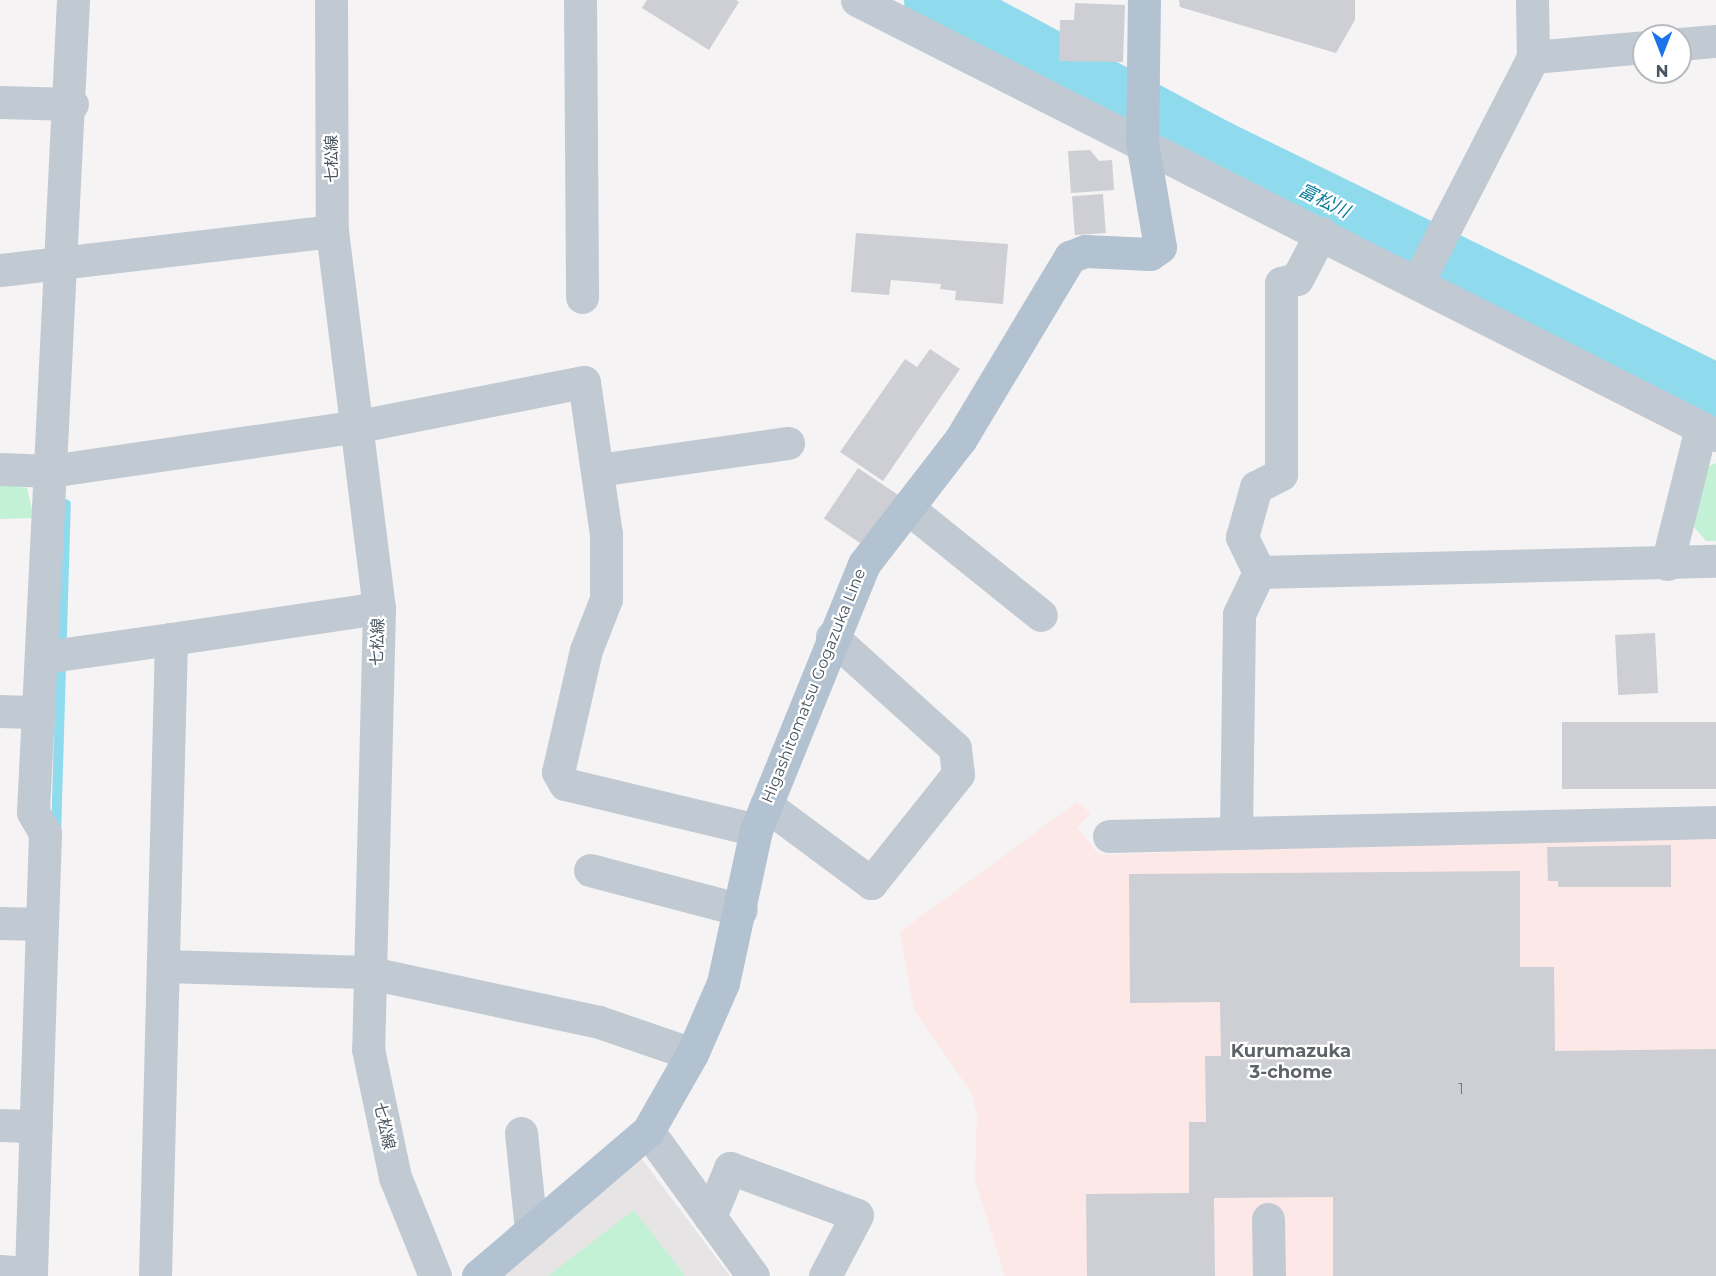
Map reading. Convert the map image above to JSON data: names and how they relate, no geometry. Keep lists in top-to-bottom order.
{
  "streets": {
    "main road": ["Higashitomatsu Gogazuka Line"],
    "street": ["七松線"]
  },
  "districts": ["Kurumazuka 3-chome"],
  "water": ["富松川"],
  "house_numbers": ["1"],
  "north": "bottom"
}
